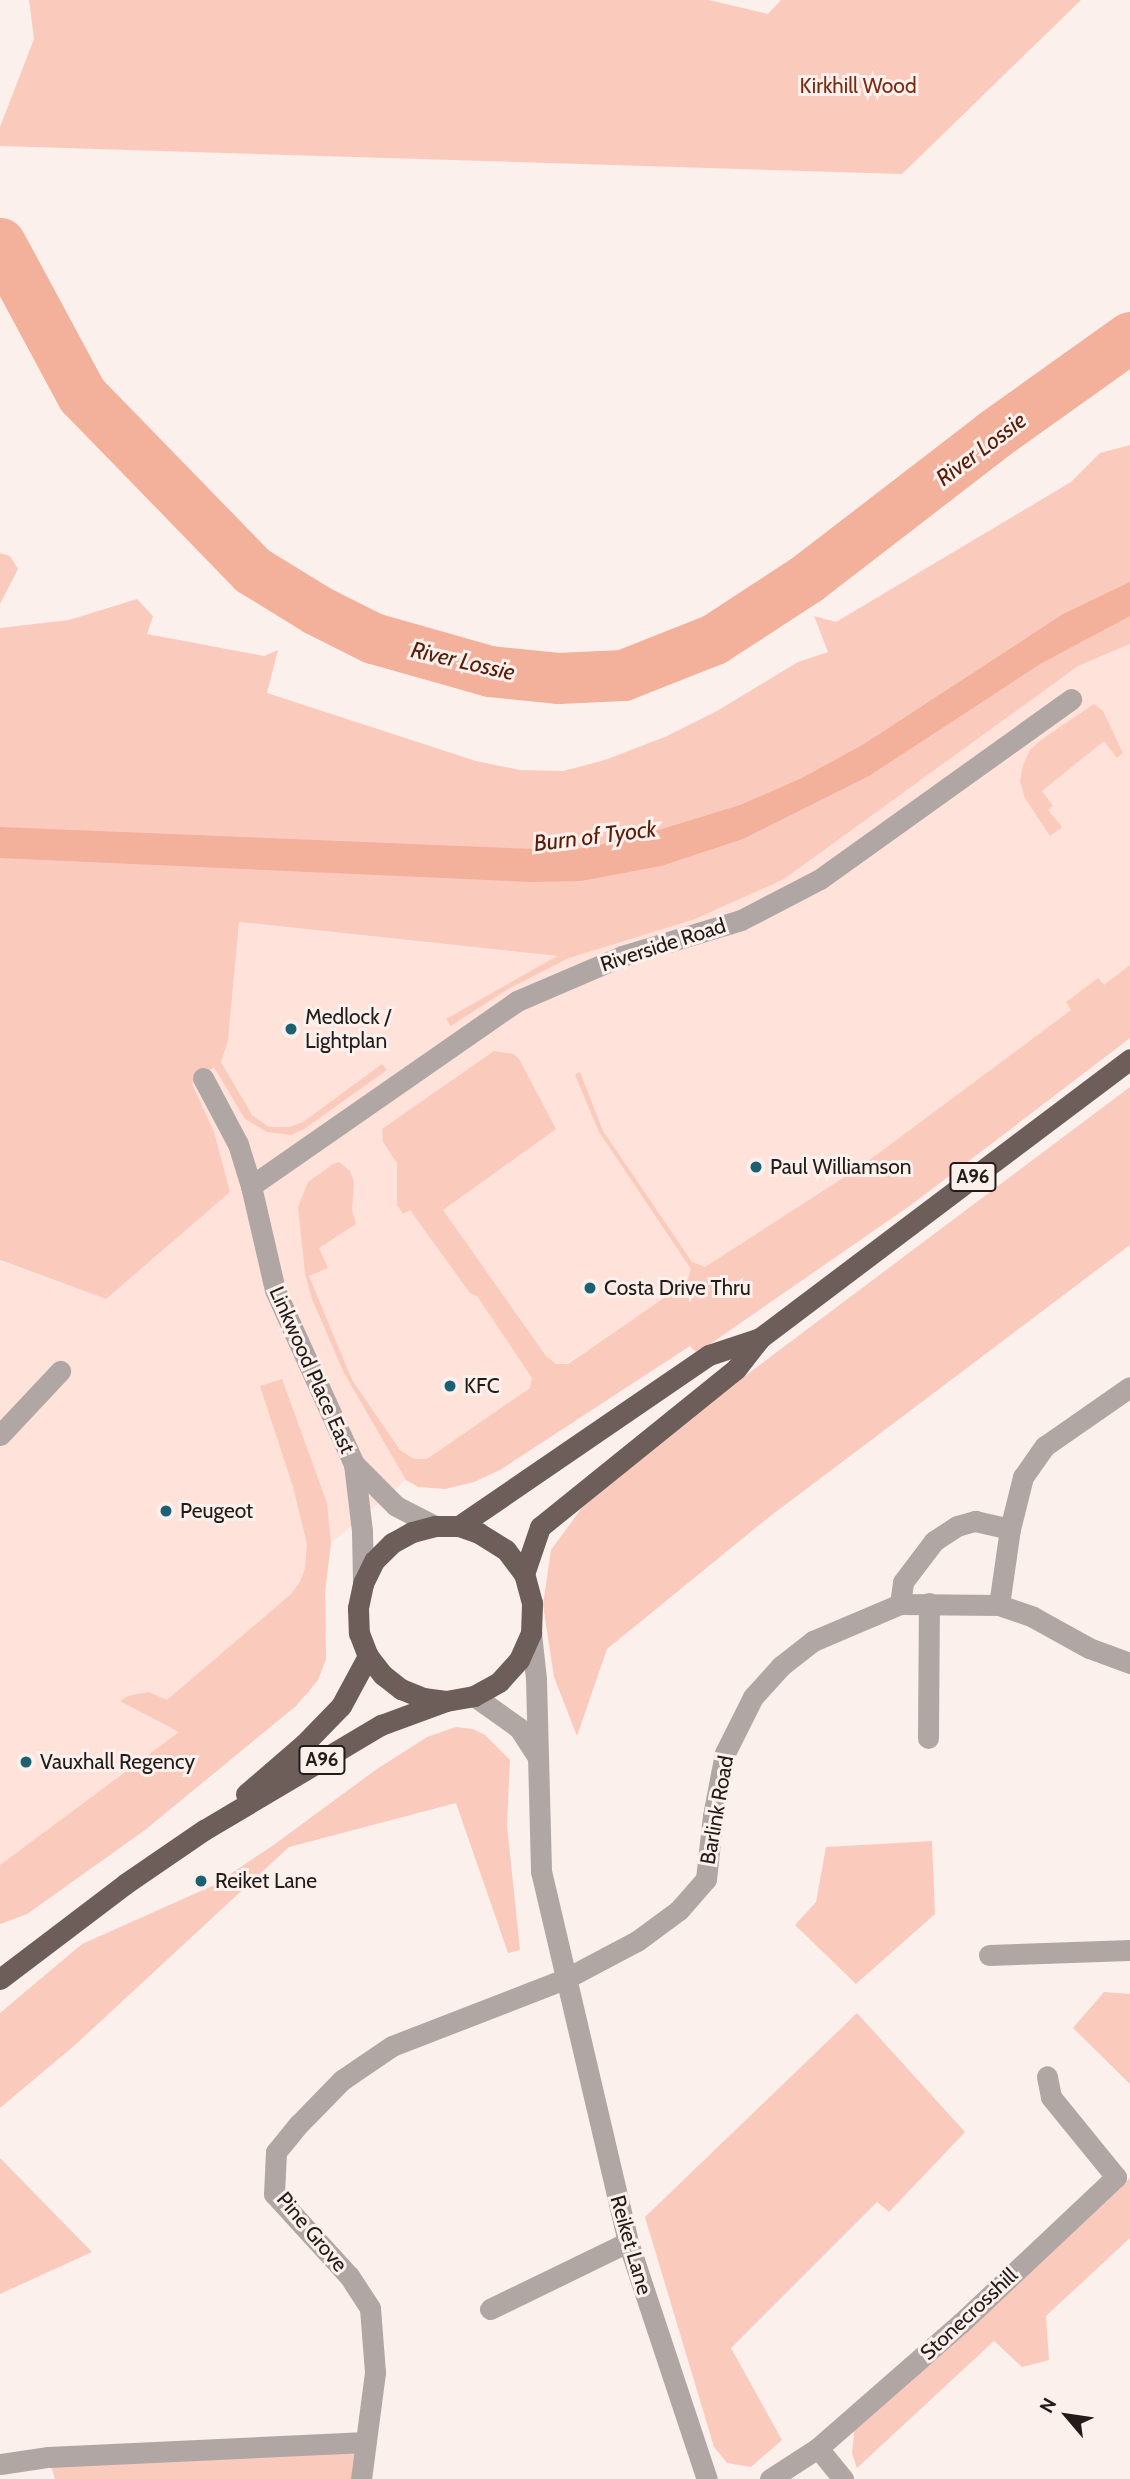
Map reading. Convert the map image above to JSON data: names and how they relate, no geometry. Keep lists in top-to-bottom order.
{
  "streets": {
    "highway": ["A96"],
    "street": [
      "Riverside Road",
      "Linkwood Place East",
      "Barlink Road",
      "Pine Grove",
      "Reiket Lane",
      "Stonecrosshill"
    ]
  },
  "crossings": [
    ["Riverside Road", "Linkwood Place East"],
    ["A96", "Linkwood Place East"],
    ["A96", "Reiket Lane"],
    ["Linkwood Place East", "Reiket Lane"],
    ["Barlink Road", "Pine Grove"],
    ["Barlink Road", "Reiket Lane"],
    ["Pine Grove", "Reiket Lane"]
  ],
  "water": ["River Lossie", "Burn of Tyock"],
  "parks": ["Kirkhill Wood"],
  "places": [
    "Medlock / Lightplan",
    "Paul Williamson",
    "Costa Drive Thru",
    "KFC",
    "Peugeot",
    "Vauxhall Regency",
    "Reiket Lane"
  ],
  "north": "top left"
}
